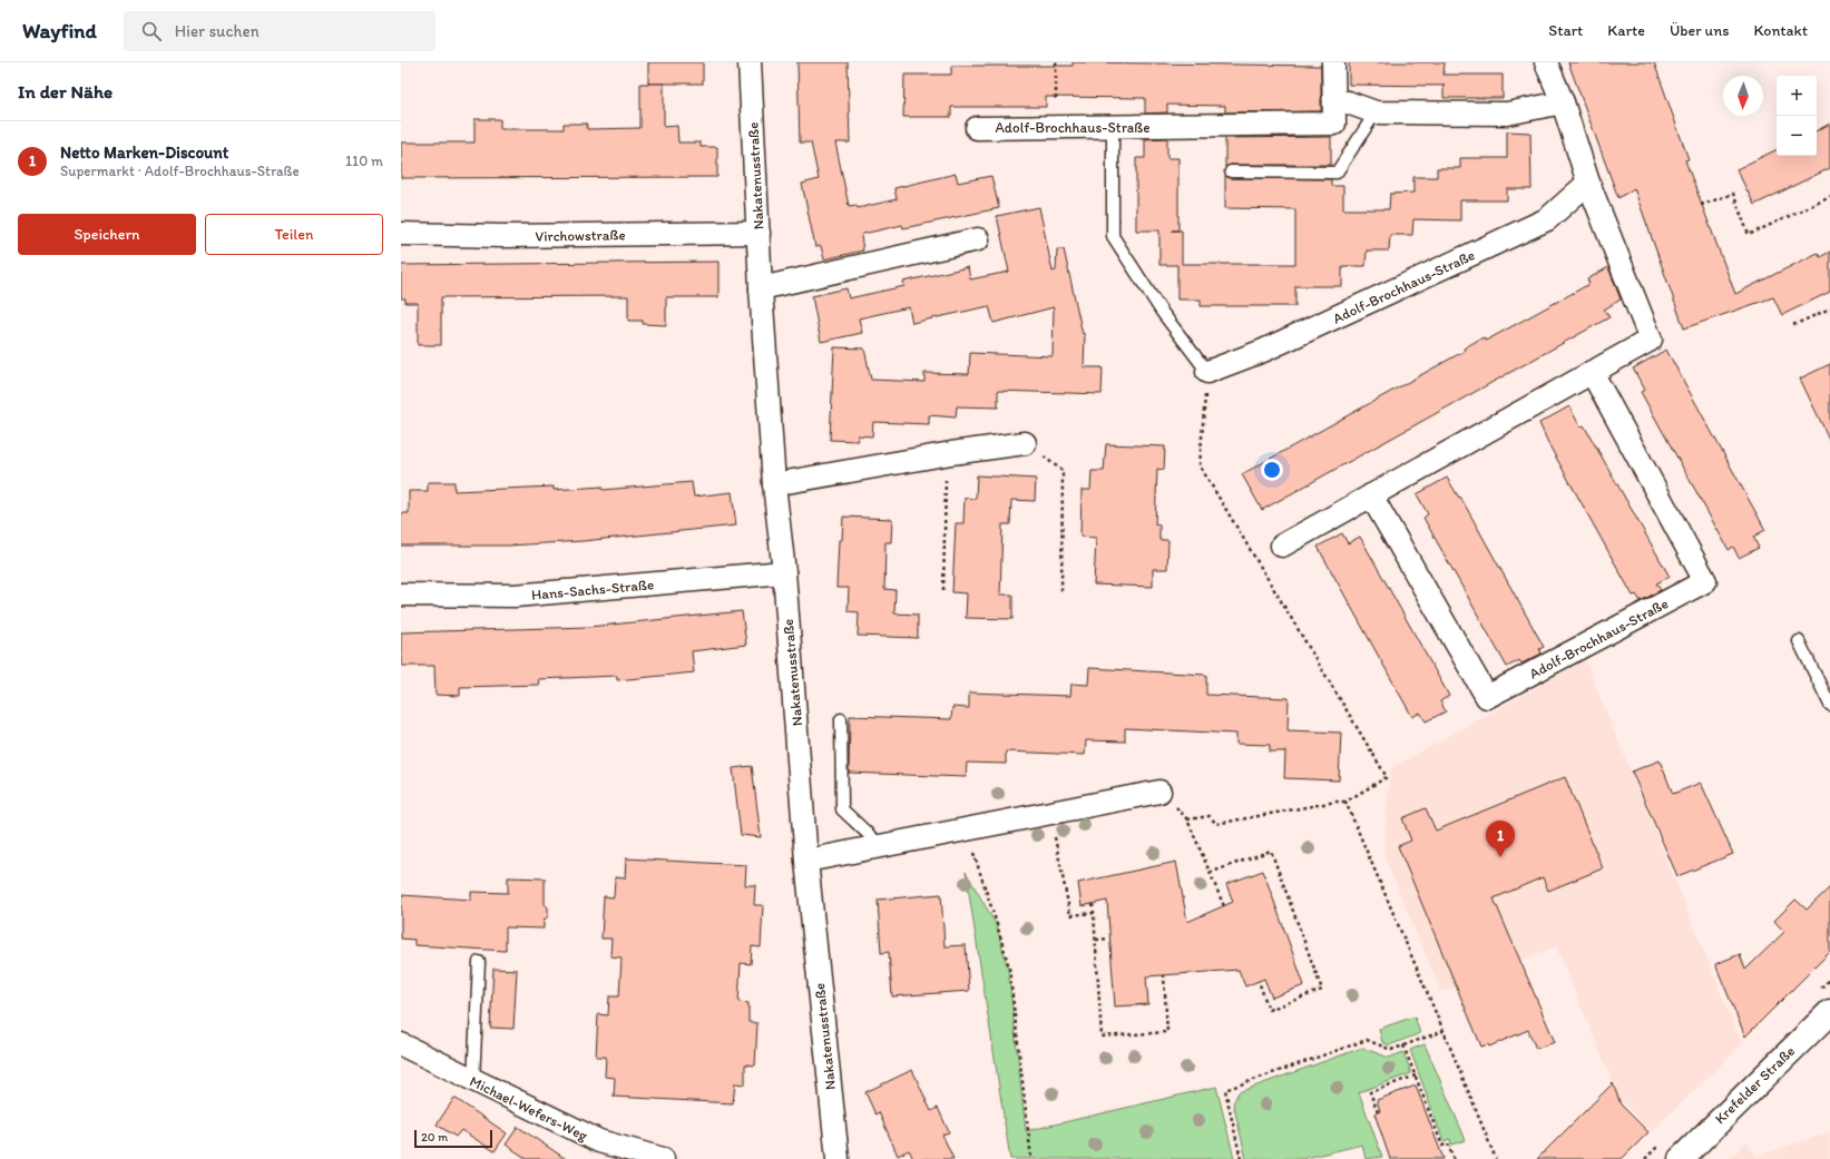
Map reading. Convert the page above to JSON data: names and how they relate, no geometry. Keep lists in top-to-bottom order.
{
  "streets": {
    "main road": ["Krefelder Straße"],
    "street": [
      "Adolf-Brochhaus-Straße",
      "Nakatenusstraße",
      "Virchowstraße",
      "Hans-Sachs-Straße",
      "Michael-Wefers-Weg"
    ]
  },
  "crossings": [
    ["Nakatenusstraße", "Virchowstraße"],
    ["Nakatenusstraße", "Hans-Sachs-Straße"]
  ],
  "scale_bar": "20 m",
  "north": "bottom",
  "page": {
    "header": "Wayfind",
    "search": "Hier suchen",
    "nav": [
      "Start",
      "Karte",
      "Über uns",
      "Kontakt"
    ],
    "heading": "In der Nähe",
    "map_buttons": ["+", "−"],
    "list": [
      {
        "mark": "1",
        "name": "Netto Marken-Discount",
        "note": "Supermarkt · Adolf-Brochhaus-Straße",
        "value": "110 m"
      }
    ],
    "buttons": ["Speichern", "Teilen"],
    "pins": "1",
    "scale": "20 m"
  }
}
